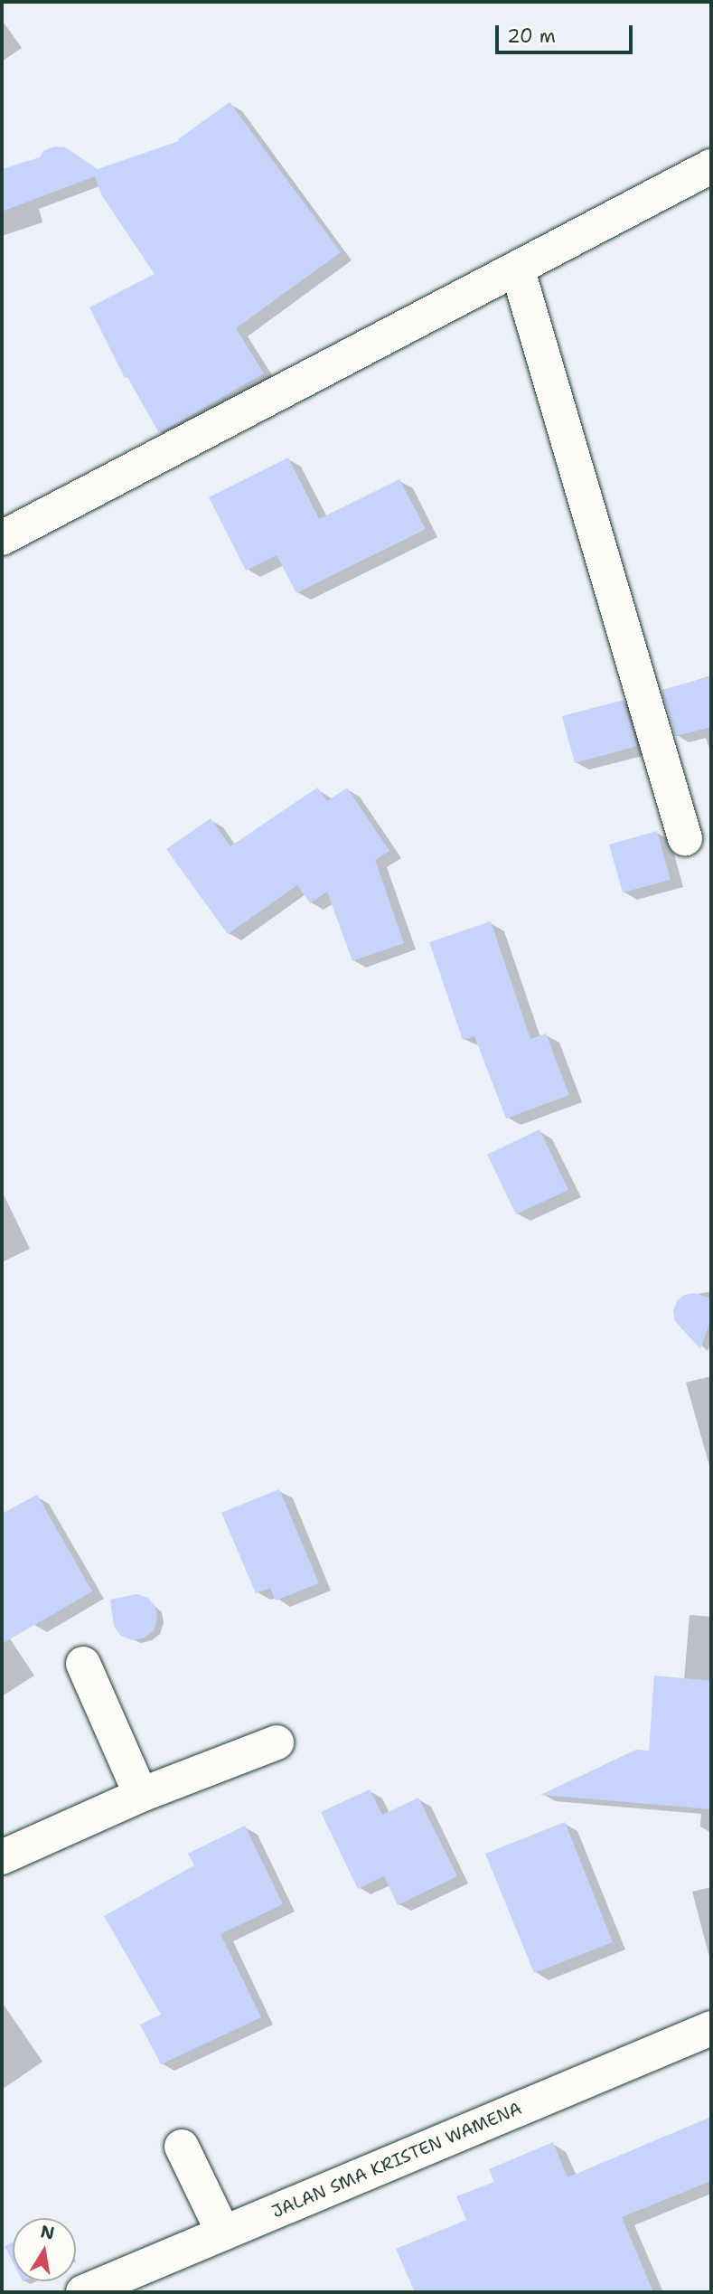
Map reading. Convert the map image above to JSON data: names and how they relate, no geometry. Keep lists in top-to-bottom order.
{
  "streets": {
    "street": ["JALAN SMA KRISTEN WAMENA"]
  },
  "scale_bar": "20 m",
  "north": "top"
}
